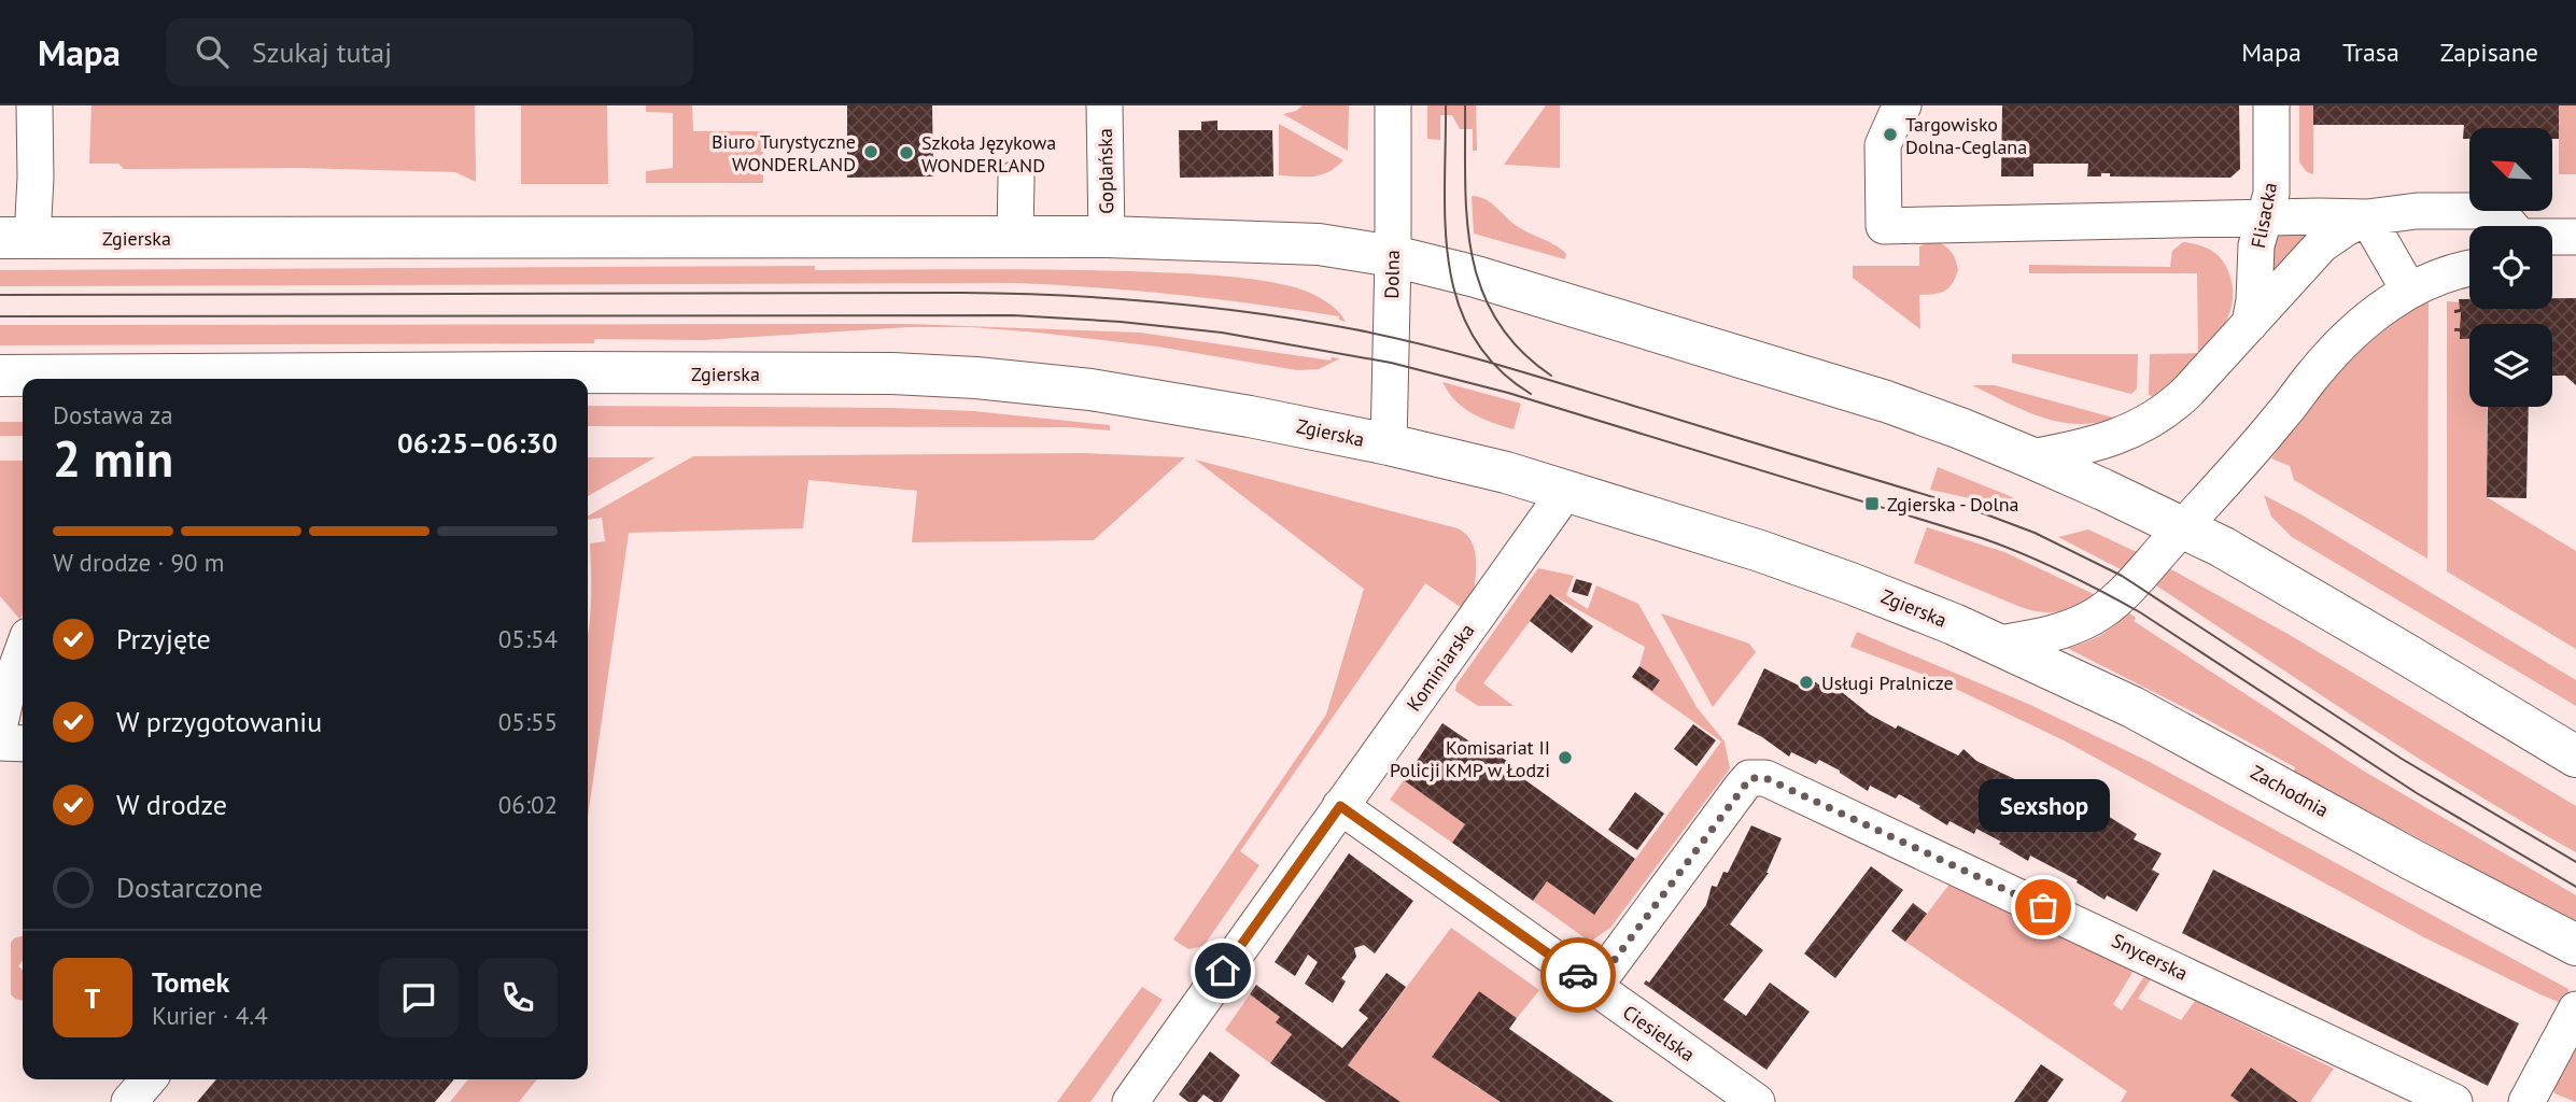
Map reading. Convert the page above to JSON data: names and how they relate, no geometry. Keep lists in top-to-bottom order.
{
  "streets": {
    "main road": ["Zgierska", "Zachodnia"],
    "street": [
      "Goplańska",
      "Flisacka",
      "Dolna",
      "Kominiarska",
      "Snycerska",
      "Ciesielska"
    ]
  },
  "crossings": [
    ["Goplańska", "Zgierska"],
    ["Zgierska", "Dolna"],
    ["Zgierska", "Kominiarska"],
    ["Zgierska", "Zachodnia"],
    ["Kominiarska", "Ciesielska"],
    ["Snycerska", "Ciesielska"]
  ],
  "places": {
    "other": [
      "Targowisko Dolna-Ceglana",
      "Biuro Turystyczne WONDERLAND",
      "Szkoła Językowa WONDERLAND",
      "Usługi Pralnicze",
      "Komisariat II Policji KMP w Łodzi",
      "Sexshop"
    ],
    "transit": ["Zgierska - Dolna"]
  },
  "north": "top left",
  "page": {
    "header": "Mapa",
    "search": "Szukaj tutaj",
    "nav": ["Mapa", "Trasa", "Zapisane"],
    "heading": ["2 min", "Dostawa za", "06:25–06:30"],
    "panel": ["Tomek", "Kurier · 4.4"],
    "bar": "W drodze · 90 m",
    "list": [
      ["Przyjęte", "05:54"],
      ["W przygotowaniu", "05:55"],
      ["W drodze", "06:02"],
      "Dostarczone"
    ],
    "bubble": "Sexshop",
    "round": "T"
  }
}
